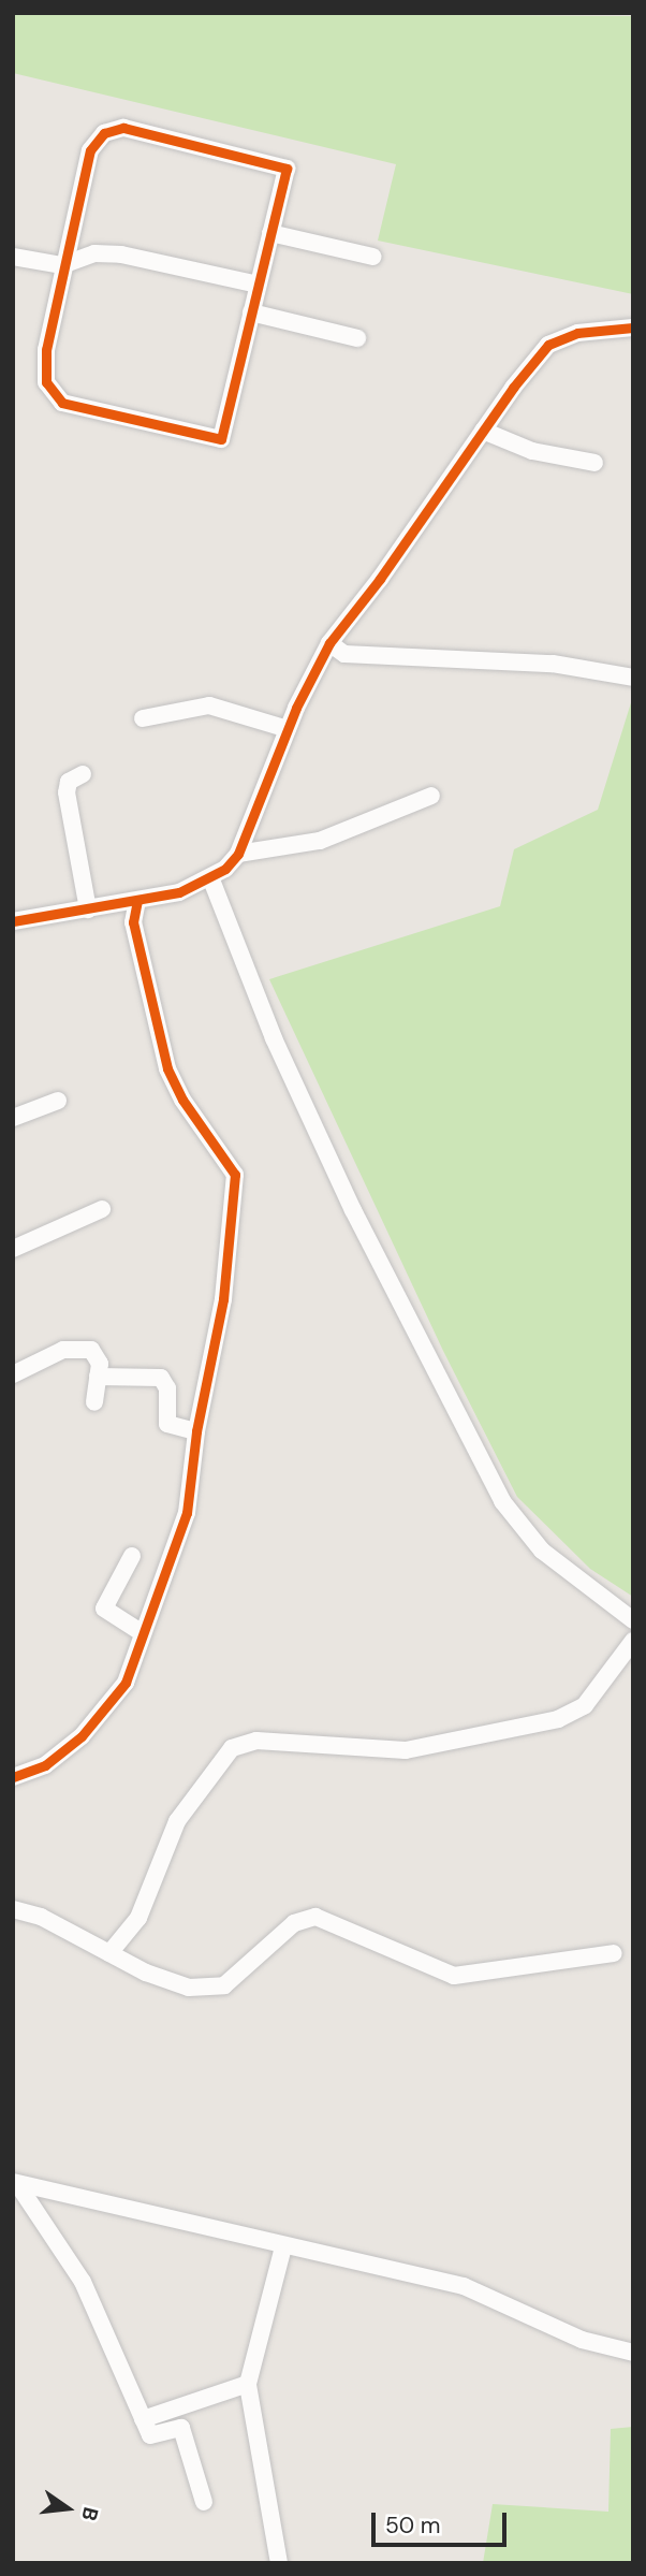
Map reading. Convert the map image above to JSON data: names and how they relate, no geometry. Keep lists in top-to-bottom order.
{
  "scale_bar": "50 m",
  "north": "right"
}
